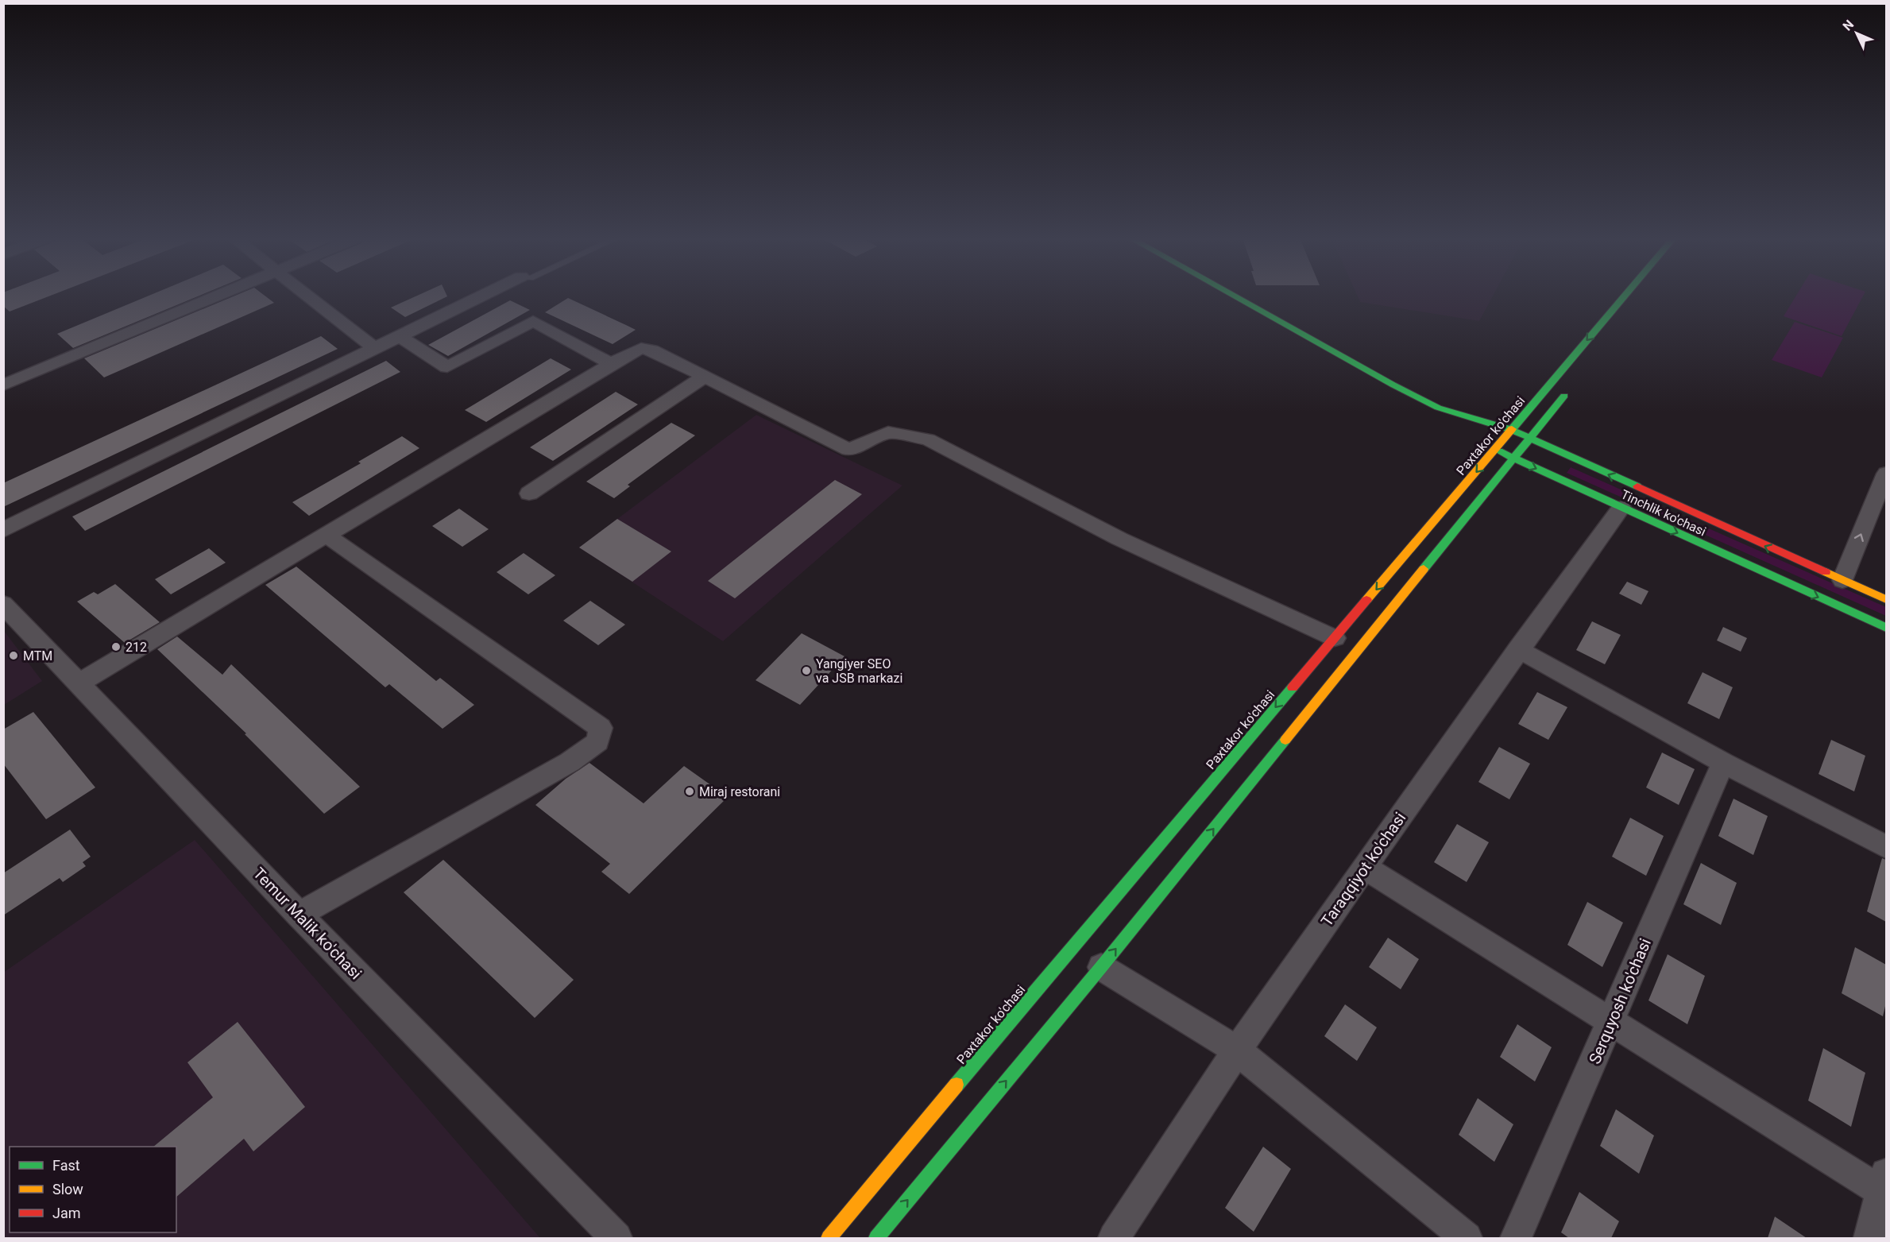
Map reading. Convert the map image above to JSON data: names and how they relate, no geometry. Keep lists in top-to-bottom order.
{
  "streets": {
    "main road": ["Paxtakor ko'chasi", "Tinchlik ko'chasi"],
    "street": ["Taraqqiyot ko'chasi", "Temur Malik ko'chasi", "Serquyosh ko'chasi"]
  },
  "crossings": [
    ["Paxtakor ko'chasi", "Tinchlik ko'chasi"],
    ["Tinchlik ko'chasi", "Taraqqiyot ko'chasi"]
  ],
  "places": [
    "212",
    "MTM",
    "Yangiyer SEO va JSB markazi",
    "Miraj restorani"
  ],
  "legend": ["Fast", "Slow", "Jam"],
  "north": "top left"
}
